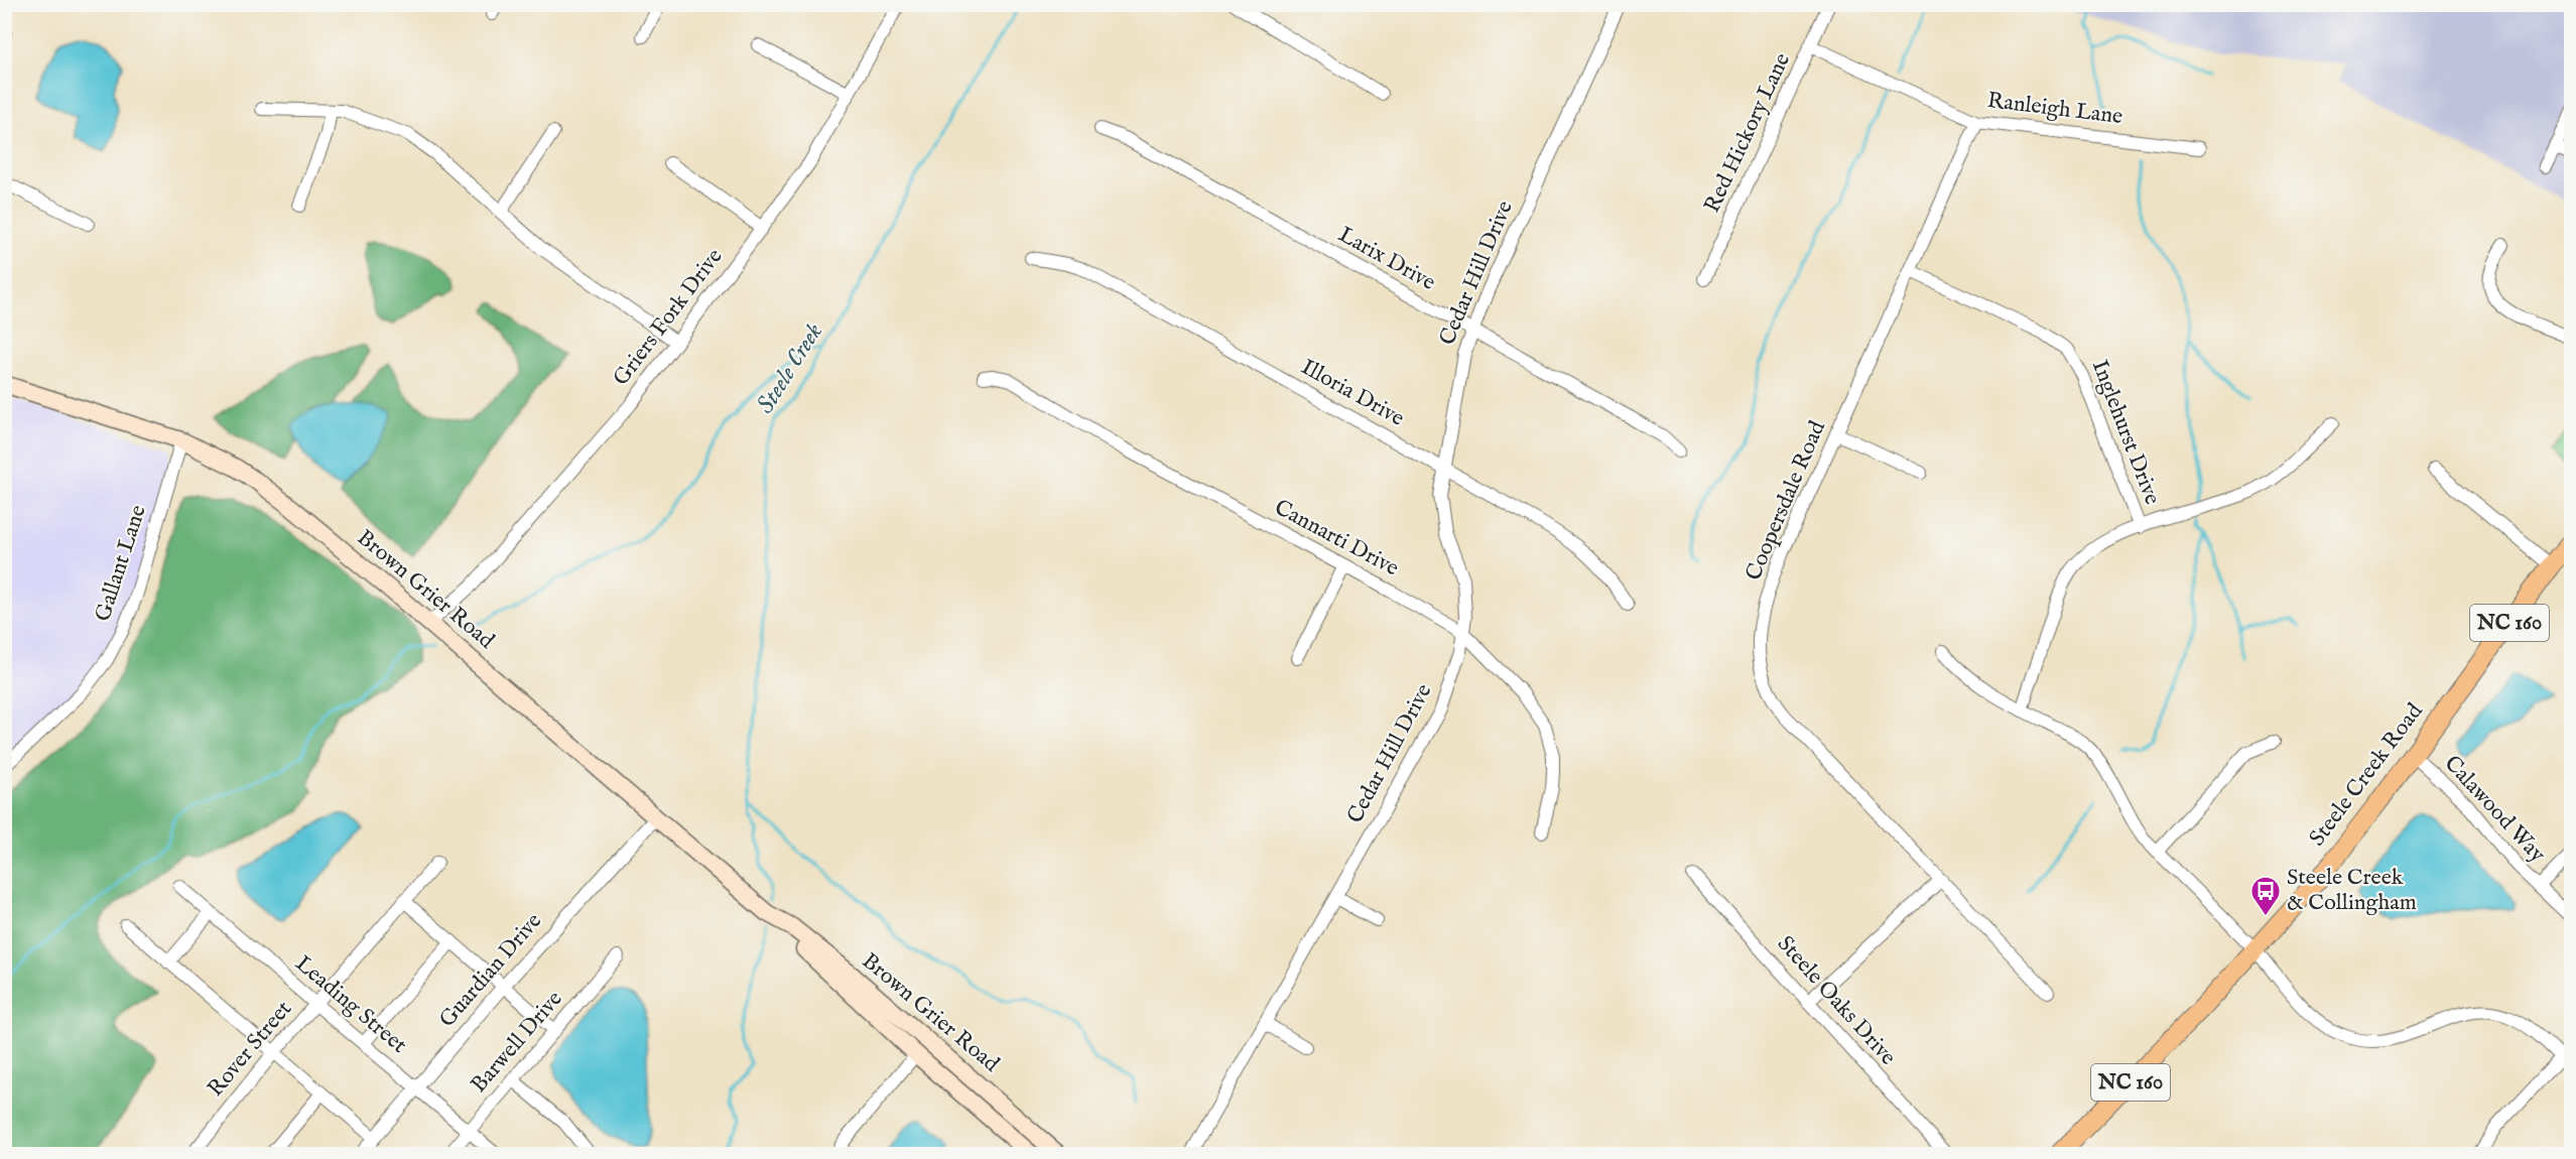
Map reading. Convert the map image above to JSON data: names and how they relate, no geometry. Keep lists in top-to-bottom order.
{
  "streets": {
    "main road": ["Brown Grier Road", "NC 160", "Steele Creek Road"],
    "street": [
      "Ranleigh Lane",
      "Red Hickory Lane",
      "Larix Drive",
      "Cedar Hill Drive",
      "Griers Fork Drive",
      "Illoria Drive",
      "Inglehurst Drive",
      "Coopersdale Road",
      "Cannarti Drive",
      "Gallant Lane",
      "Calawood Way",
      "Guardian Drive",
      "Steele Oaks Drive",
      "Leading Street",
      "Barwell Drive",
      "Rover Street"
    ]
  },
  "crossings": [
    ["Ranleigh Lane", "Red Hickory Lane"],
    ["Ranleigh Lane", "Coopersdale Road"],
    ["Larix Drive", "Cedar Hill Drive"],
    ["Cedar Hill Drive", "Illoria Drive"],
    ["Cedar Hill Drive", "Cannarti Drive"],
    ["Griers Fork Drive", "Brown Grier Road"],
    ["Inglehurst Drive", "Coopersdale Road"],
    ["Gallant Lane", "Brown Grier Road"],
    ["Brown Grier Road", "Guardian Drive"],
    ["Steele Creek Road", "Calawood Way"],
    ["Guardian Drive", "Leading Street"],
    ["Leading Street", "Barwell Drive"],
    ["Leading Street", "Rover Street"]
  ],
  "water": ["Steele Creek"],
  "places": {
    "bus stop": ["Steele Creek & Collingham"]
  }
}
